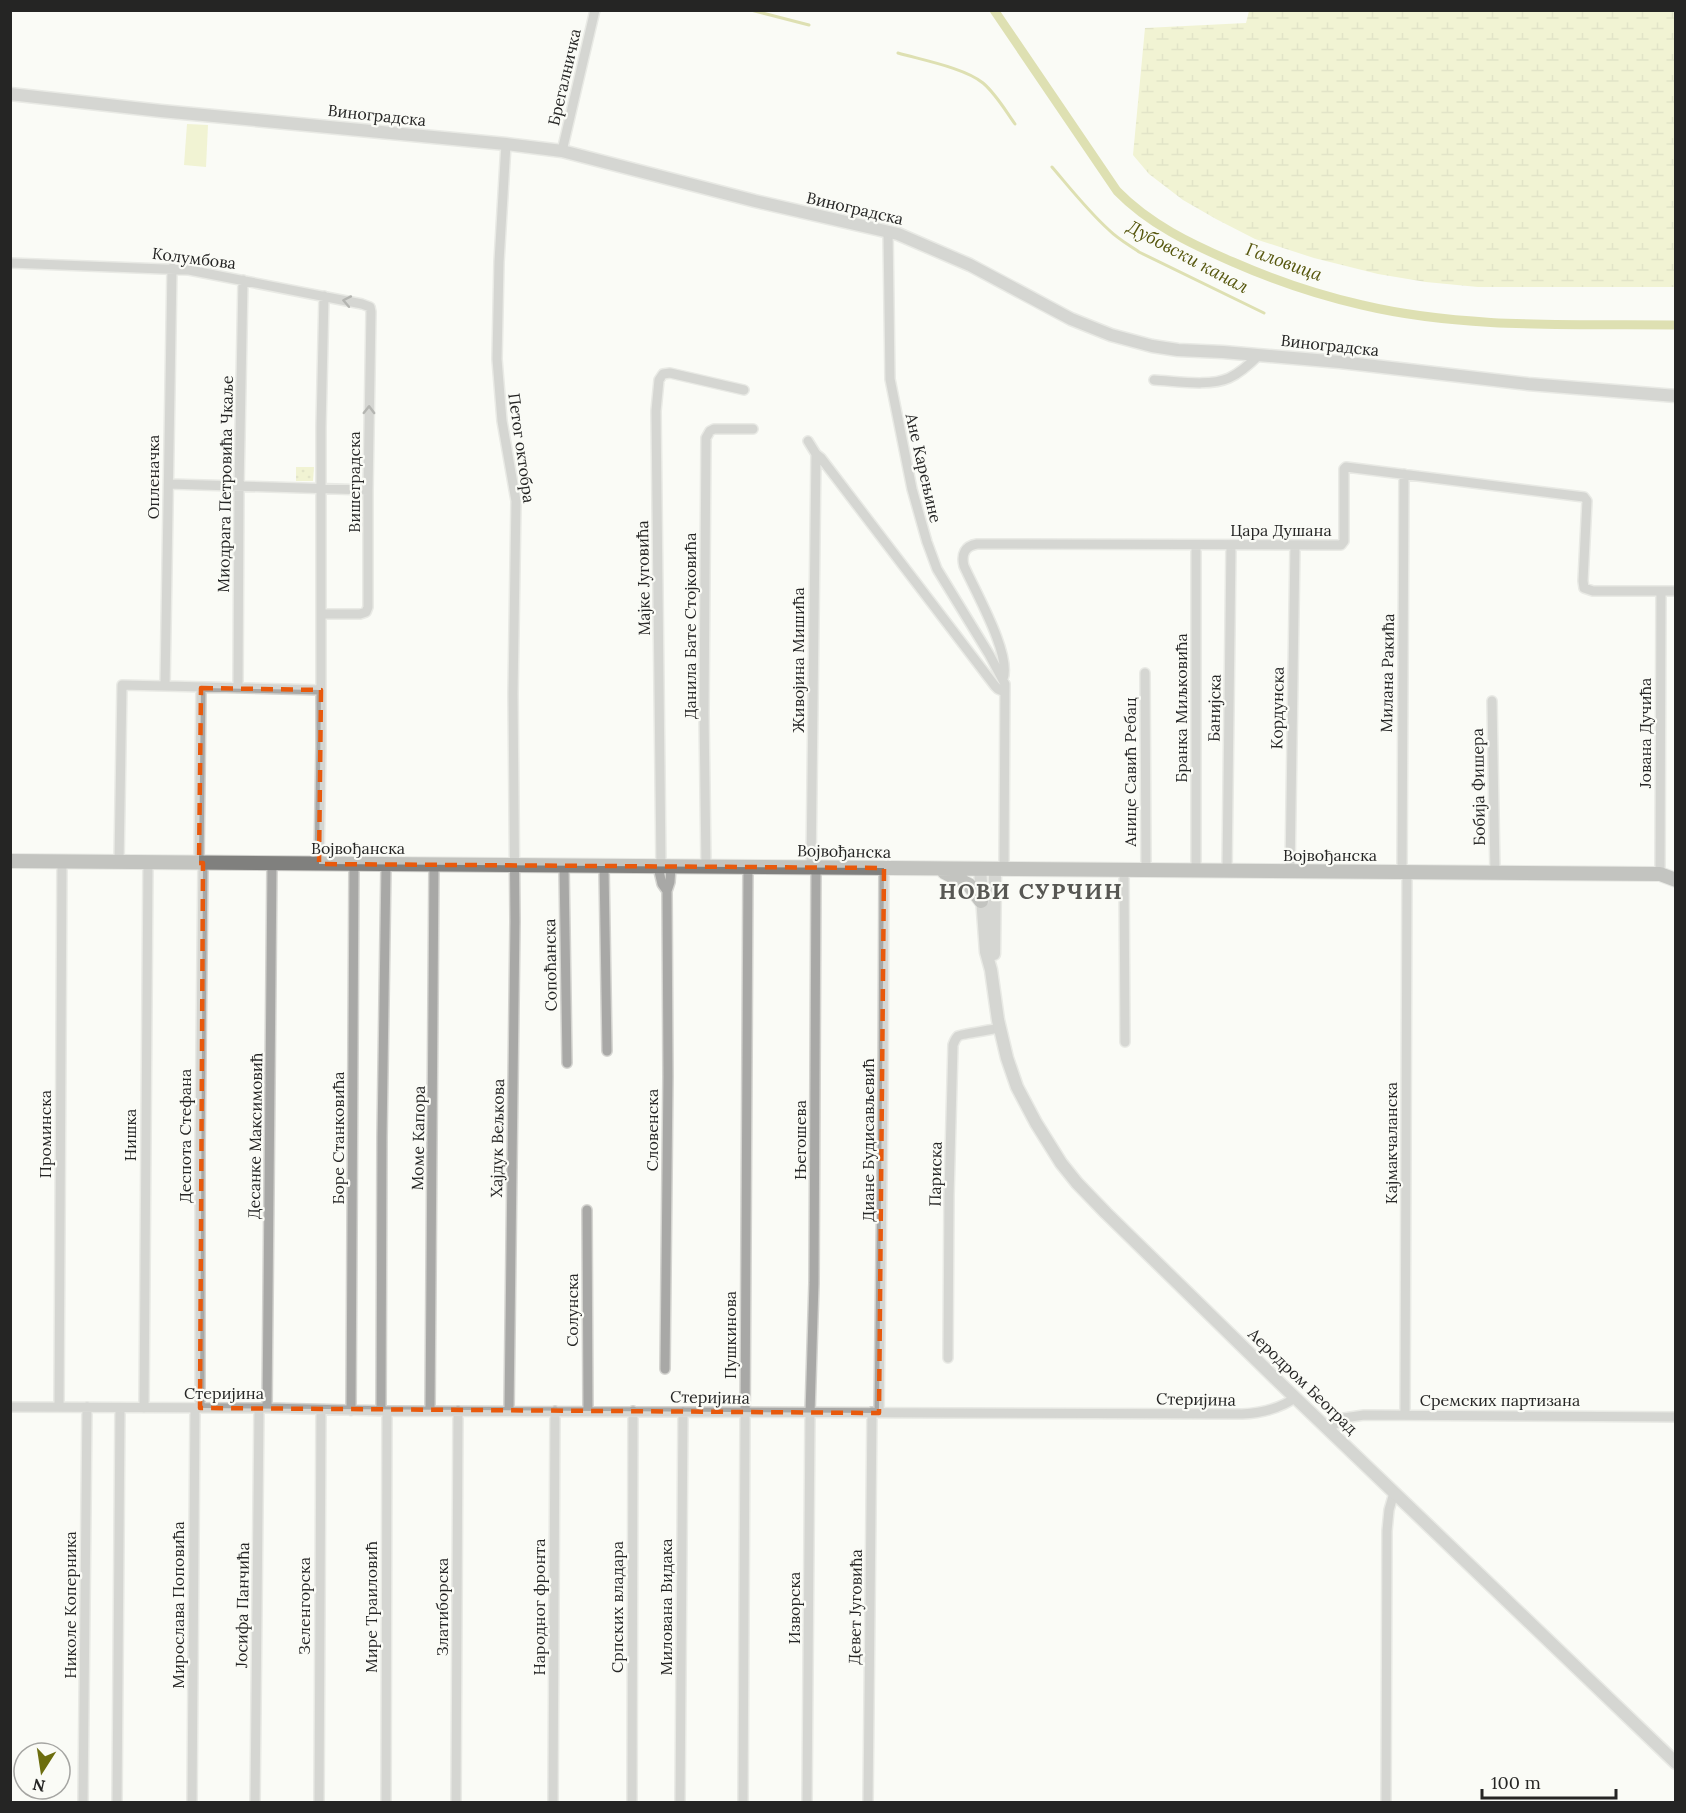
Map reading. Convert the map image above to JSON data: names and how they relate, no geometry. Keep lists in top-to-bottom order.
{
  "streets": {
    "main road": ["Војвођанска"],
    "street": [
      "Брегалничка",
      "Виноградска",
      "Колумбова",
      "Петог октобра",
      "Ане Карењине",
      "Опленачка",
      "Вишеградска",
      "Миодрага Петровића Чкаље",
      "Цара Душана",
      "Мајке Југовића",
      "Данила Бате Стојковића",
      "Живојина Мишића",
      "Милана Ракића",
      "Бранка Миљковића",
      "Банијска",
      "Кордунска",
      "Јована Дучића",
      "Анице Савић Ребац",
      "Бобија Фишера",
      "Сопоћанска",
      "Словенска",
      "Проминска",
      "Нишка",
      "Деспота Стефана",
      "Десанке Максимовић",
      "Боре Станковића",
      "Моме Капора",
      "Хајдук Вељкова",
      "Његошева",
      "Диане Будисављевић",
      "Кајмакчаланска",
      "Париска",
      "Солунска",
      "Пушкинова",
      "Аеродром Београд",
      "Стеријина",
      "Сремских партизана",
      "Николе Коперника",
      "Мирослава Поповића",
      "Јосифа Панчића",
      "Зеленгорска",
      "Мире Траиловић",
      "Златиборска",
      "Народног фронта",
      "Српских владара",
      "Милована Видака",
      "Девет Југовића",
      "Изворска"
    ]
  },
  "crossings": [
    ["Брегалничка", "Виноградска"],
    ["Виноградска", "Петог октобра"],
    ["Виноградска", "Ане Карењине"],
    ["Колумбова", "Опленачка"],
    ["Колумбова", "Вишеградска"],
    ["Колумбова", "Миодрага Петровића Чкаље"],
    ["Петог октобра", "Војвођанска"],
    ["Петог октобра", "Хајдук Вељкова"],
    ["Ане Карењине", "Цара Душана"],
    ["Ане Карењине", "Војвођанска"],
    ["Ане Карењине", "Аеродром Београд"],
    ["Вишеградска", "Војвођанска"],
    ["Цара Душана", "Милана Ракића"],
    ["Цара Душана", "Бранка Миљковића"],
    ["Цара Душана", "Банијска"],
    ["Цара Душана", "Кордунска"],
    ["Цара Душана", "Јована Дучића"],
    ["Мајке Југовића", "Војвођанска"],
    ["Мајке Југовића", "Словенска"],
    ["Данила Бате Стојковића", "Војвођанска"],
    ["Живојина Мишића", "Војвођанска"],
    ["Живојина Мишића", "Његошева"],
    ["Милана Ракића", "Војвођанска"],
    ["Милана Ракића", "Кајмакчаланска"],
    ["Бранка Миљковића", "Војвођанска"],
    ["Банијска", "Војвођанска"],
    ["Кордунска", "Војвођанска"],
    ["Јована Дучића", "Војвођанска"],
    ["Анице Савић Ребац", "Војвођанска"],
    ["Бобија Фишера", "Војвођанска"],
    ["Војвођанска", "Сопоћанска"],
    ["Војвођанска", "Словенска"],
    ["Војвођанска", "Проминска"],
    ["Војвођанска", "Нишка"],
    ["Војвођанска", "Деспота Стефана"],
    ["Војвођанска", "Десанке Максимовић"],
    ["Војвођанска", "Боре Станковића"],
    ["Војвођанска", "Моме Капора"],
    ["Војвођанска", "Хајдук Вељкова"],
    ["Војвођанска", "Његошева"],
    ["Војвођанска", "Диане Будисављевић"],
    ["Војвођанска", "Кајмакчаланска"],
    ["Војвођанска", "Пушкинова"],
    ["Војвођанска", "Аеродром Београд"],
    ["Војвођанска", "Мире Траиловић"],
    ["Проминска", "Стеријина"],
    ["Нишка", "Стеријина"],
    ["Деспота Стефана", "Стеријина"],
    ["Деспота Стефана", "Мирослава Поповића"],
    ["Десанке Максимовић", "Стеријина"],
    ["Десанке Максимовић", "Јосифа Панчића"],
    ["Боре Станковића", "Стеријина"],
    ["Моме Капора", "Стеријина"],
    ["Хајдук Вељкова", "Стеријина"],
    ["Његошева", "Стеријина"],
    ["Његошева", "Изворска"],
    ["Диане Будисављевић", "Стеријина"],
    ["Диане Будисављевић", "Девет Југовића"],
    ["Кајмакчаланска", "Сремских партизана"],
    ["Париска", "Аеродром Београд"],
    ["Солунска", "Стеријина"],
    ["Пушкинова", "Стеријина"],
    ["Аеродром Београд", "Стеријина"],
    ["Аеродром Београд", "Сремских партизана"],
    ["Стеријина", "Николе Коперника"],
    ["Стеријина", "Мирослава Поповића"],
    ["Стеријина", "Јосифа Панчића"],
    ["Стеријина", "Зеленгорска"],
    ["Стеријина", "Мире Траиловић"],
    ["Стеријина", "Златиборска"],
    ["Стеријина", "Народног фронта"],
    ["Стеријина", "Српских владара"],
    ["Стеријина", "Милована Видака"],
    ["Стеријина", "Девет Југовића"],
    ["Стеријина", "Изворска"]
  ],
  "districts": ["НОВИ СУРЧИН"],
  "water": ["Дубовски канал", "Галовица"],
  "scale_bar": "100 m",
  "north": "bottom"
}
